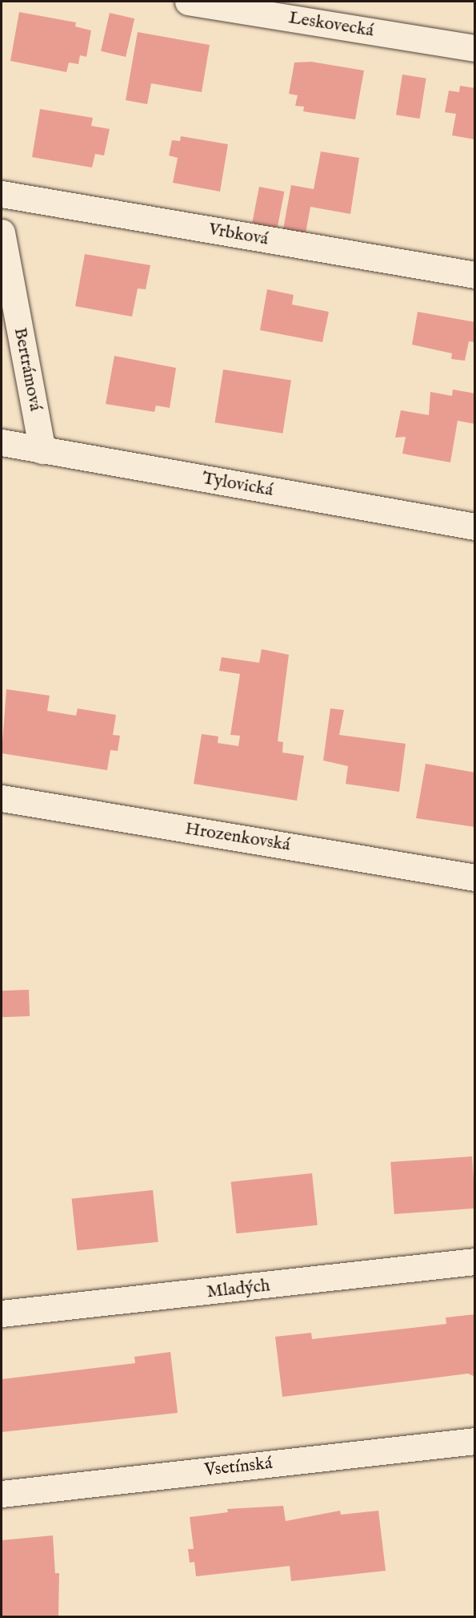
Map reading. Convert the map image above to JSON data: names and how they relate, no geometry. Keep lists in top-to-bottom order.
{
  "streets": {
    "street": [
      "Leskovecká",
      "Vrbková",
      "Bertrámová",
      "Tylovická",
      "Hrozenkovská",
      "Mladých",
      "Vsetínská"
    ]
  },
  "crossings": [
    ["Bertrámová", "Tylovická"]
  ]
}
